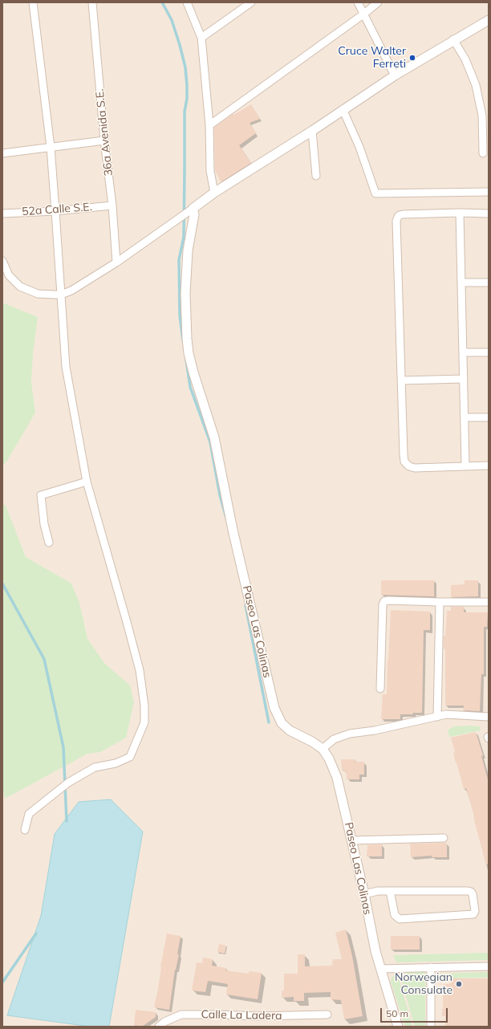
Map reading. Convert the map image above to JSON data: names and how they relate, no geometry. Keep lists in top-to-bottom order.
{
  "streets": {
    "street": [
      "36a Avenida S.E.",
      "52a Calle S.E.",
      "Paseo Las Colinas",
      "Calle La Ladera"
    ]
  },
  "crossings": [
    ["36a Avenida S.E.", "52a Calle S.E."]
  ],
  "places": ["Cruce Walter Ferreti", "Norwegian Consulate"],
  "scale_bar": "50 m"
}
